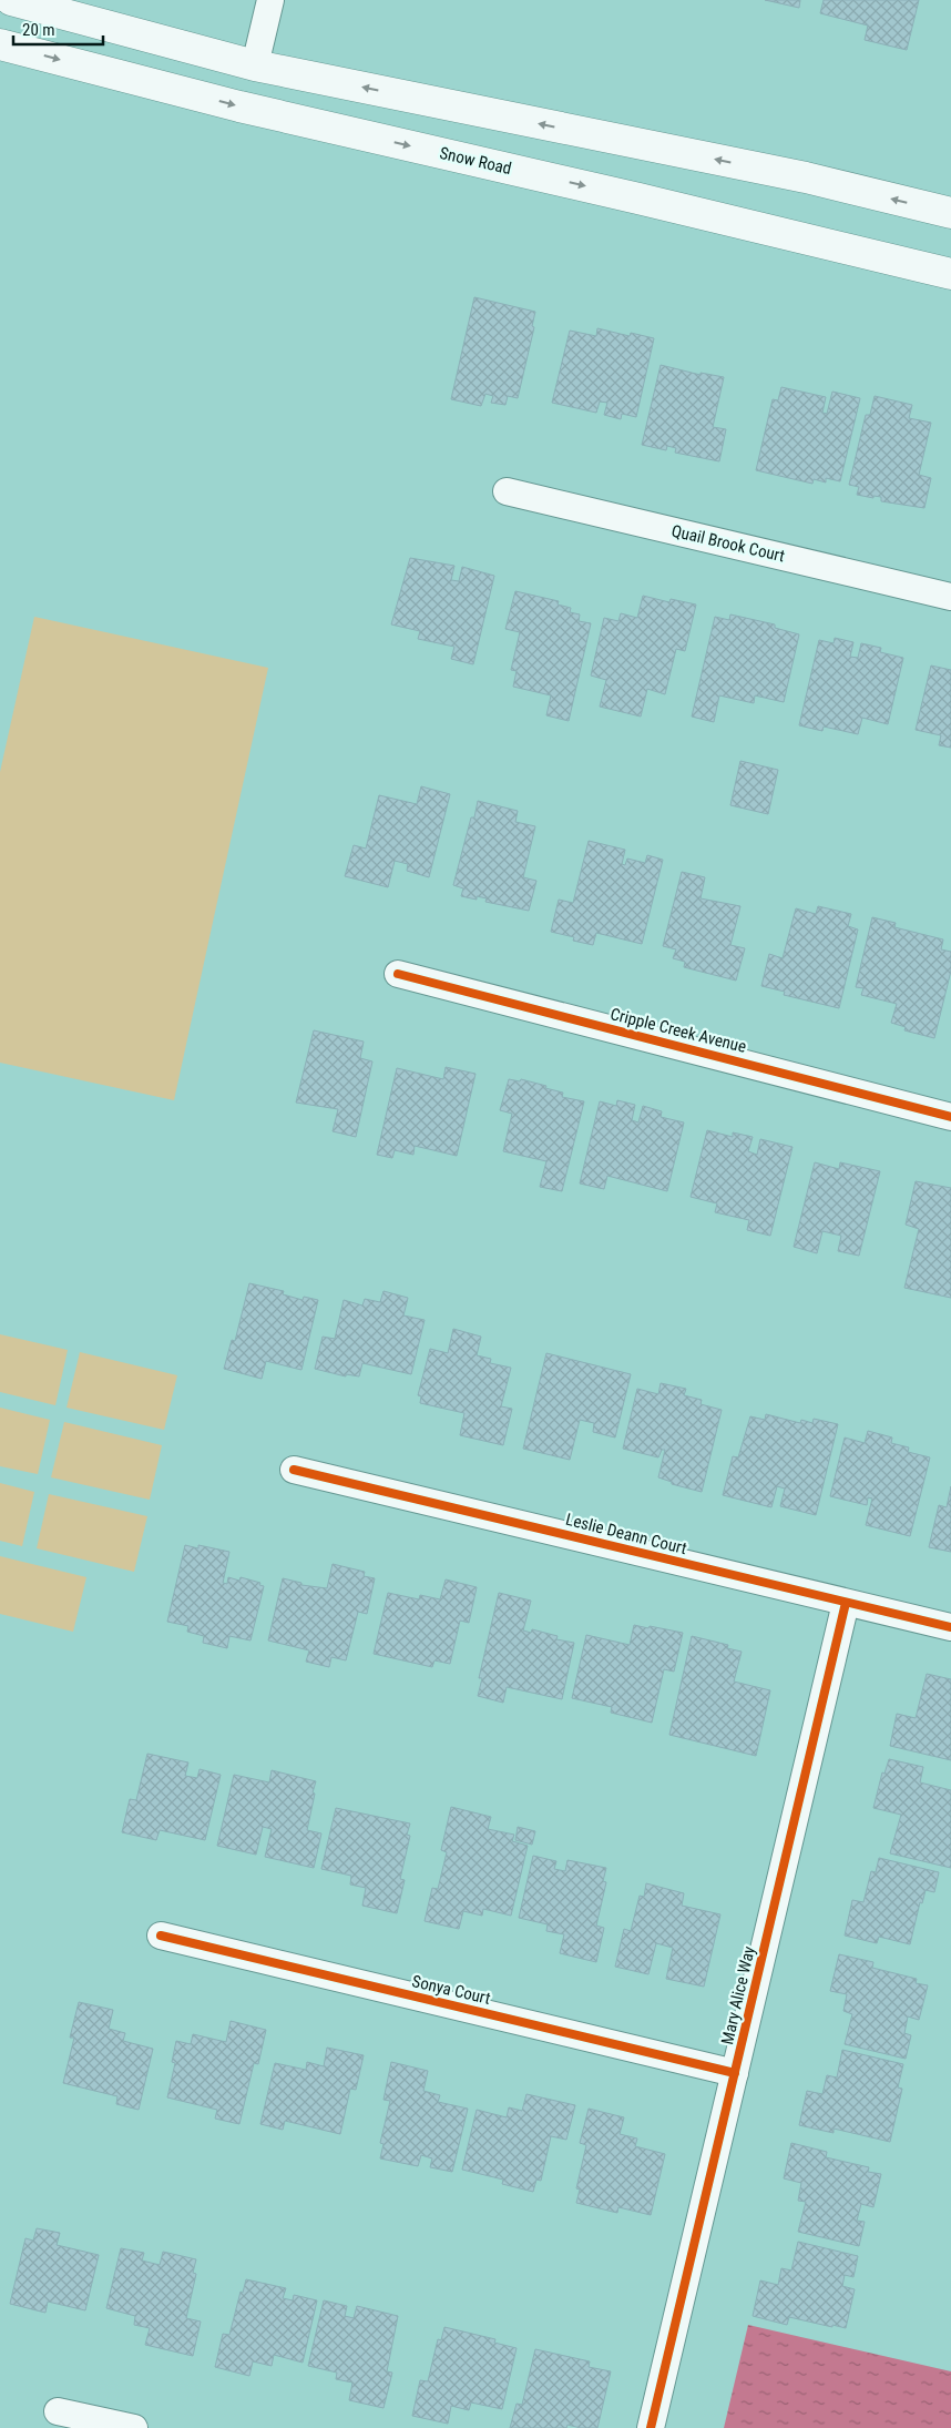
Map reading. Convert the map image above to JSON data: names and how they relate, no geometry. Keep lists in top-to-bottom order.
{
  "streets": {
    "main road": ["Snow Road"],
    "street": [
      "Quail Brook Court",
      "Cripple Creek Avenue",
      "Leslie Deann Court",
      "Sonya Court",
      "Mary Alice Way"
    ]
  },
  "crossings": [
    ["Leslie Deann Court", "Mary Alice Way"],
    ["Sonya Court", "Mary Alice Way"]
  ],
  "scale_bar": "20 m"
}
